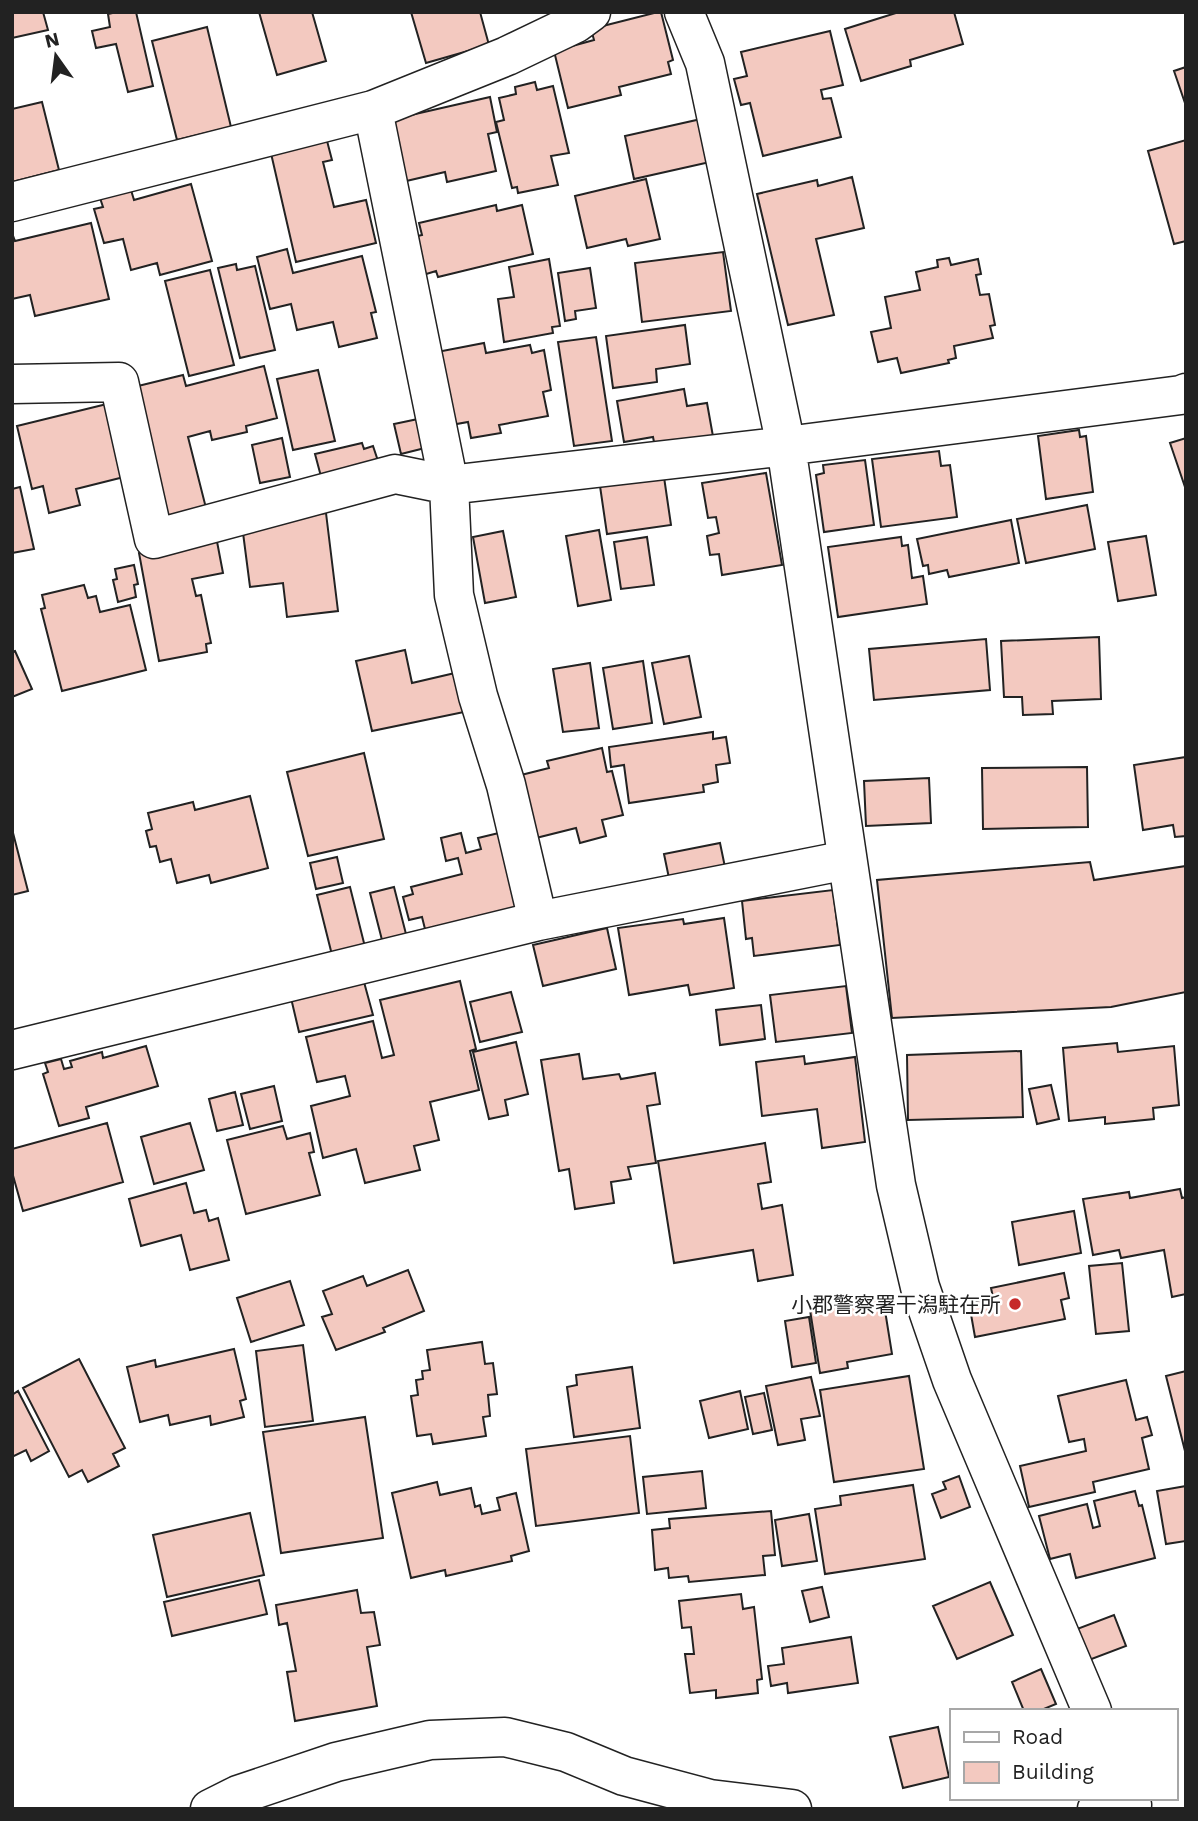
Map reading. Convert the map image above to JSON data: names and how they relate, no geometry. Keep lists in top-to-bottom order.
{
  "places": ["小郡警察署干潟駐在所"],
  "legend": ["Road", "Building"],
  "north": "top"
}
